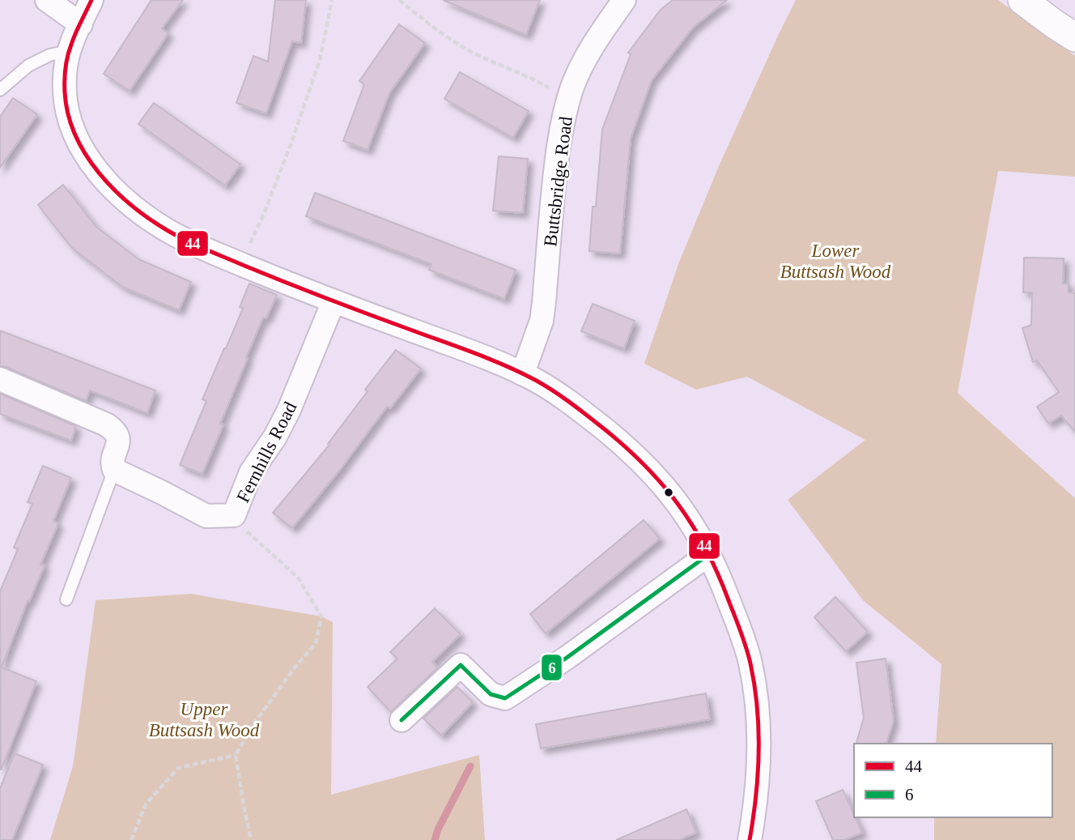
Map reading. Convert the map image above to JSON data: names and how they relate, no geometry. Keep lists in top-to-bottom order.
{
  "streets": {
    "street": ["Buttsbridge Road", "Fernhills Road"]
  },
  "parks": ["Lower Buttsash Wood", "Upper Buttsash Wood"],
  "lines": ["transit line 44", "transit line 6"],
  "legend": ["44", "6"]
}
